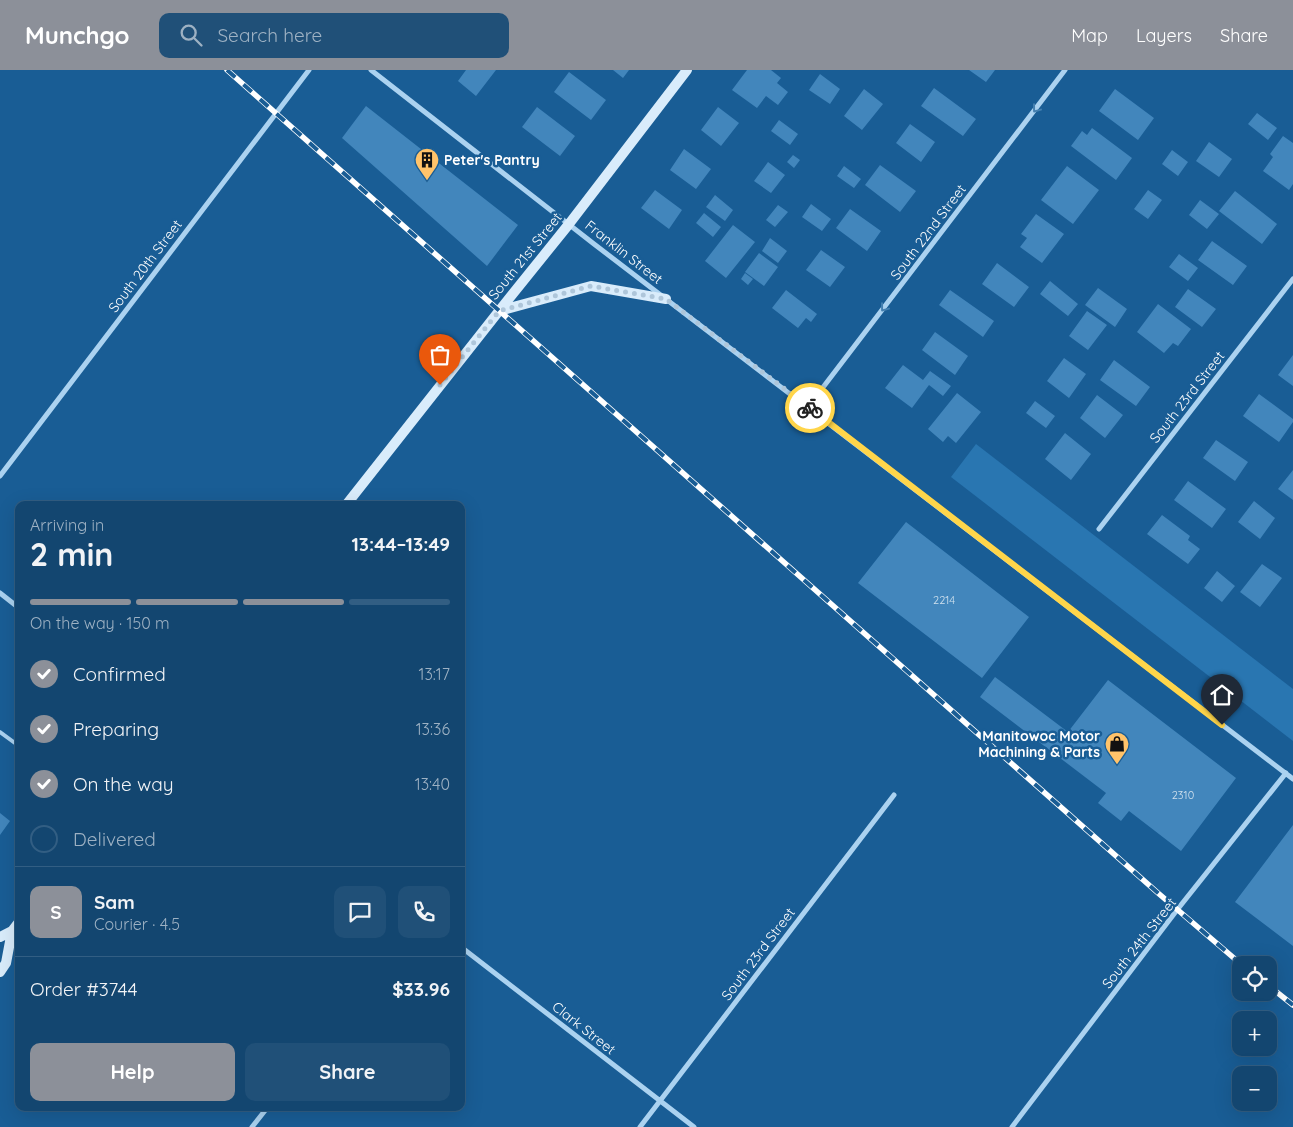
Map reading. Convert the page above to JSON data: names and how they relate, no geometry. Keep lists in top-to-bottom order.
{
  "streets": {
    "main road": ["South 21st Street"],
    "street": [
      "South 22nd Street",
      "Franklin Street",
      "South 20th Street",
      "South 23rd Street",
      "South 24th Street",
      "Clark Street"
    ]
  },
  "crossings": [
    ["South 22nd Street", "Franklin Street"],
    ["Franklin Street", "South 21st Street"],
    ["Franklin Street", "South 24th Street"],
    ["South 23rd Street", "Clark Street"]
  ],
  "one_way": ["South 22nd Street"],
  "places": {
    "building": ["Peter's Pantry"],
    "shop": ["Manitowoc Motor Machining & Parts"]
  },
  "house_numbers": ["2214", "2310"],
  "page": {
    "header": "Munchgo",
    "search": "Search here",
    "nav": ["Map", "Layers", "Share"],
    "heading": ["2 min", "Arriving in", "13:44–13:49"],
    "panel": [
      "Sam",
      "Courier · 4.5",
      "Order #3744",
      "$33.96"
    ],
    "bar": "On the way · 150 m",
    "list": [
      ["Confirmed", "13:17"],
      ["Preparing", "13:36"],
      ["On the way", "13:40"],
      "Delivered"
    ],
    "round": "S",
    "map_buttons": ["+", "−"],
    "buttons": ["Help", "Share"]
  }
}
